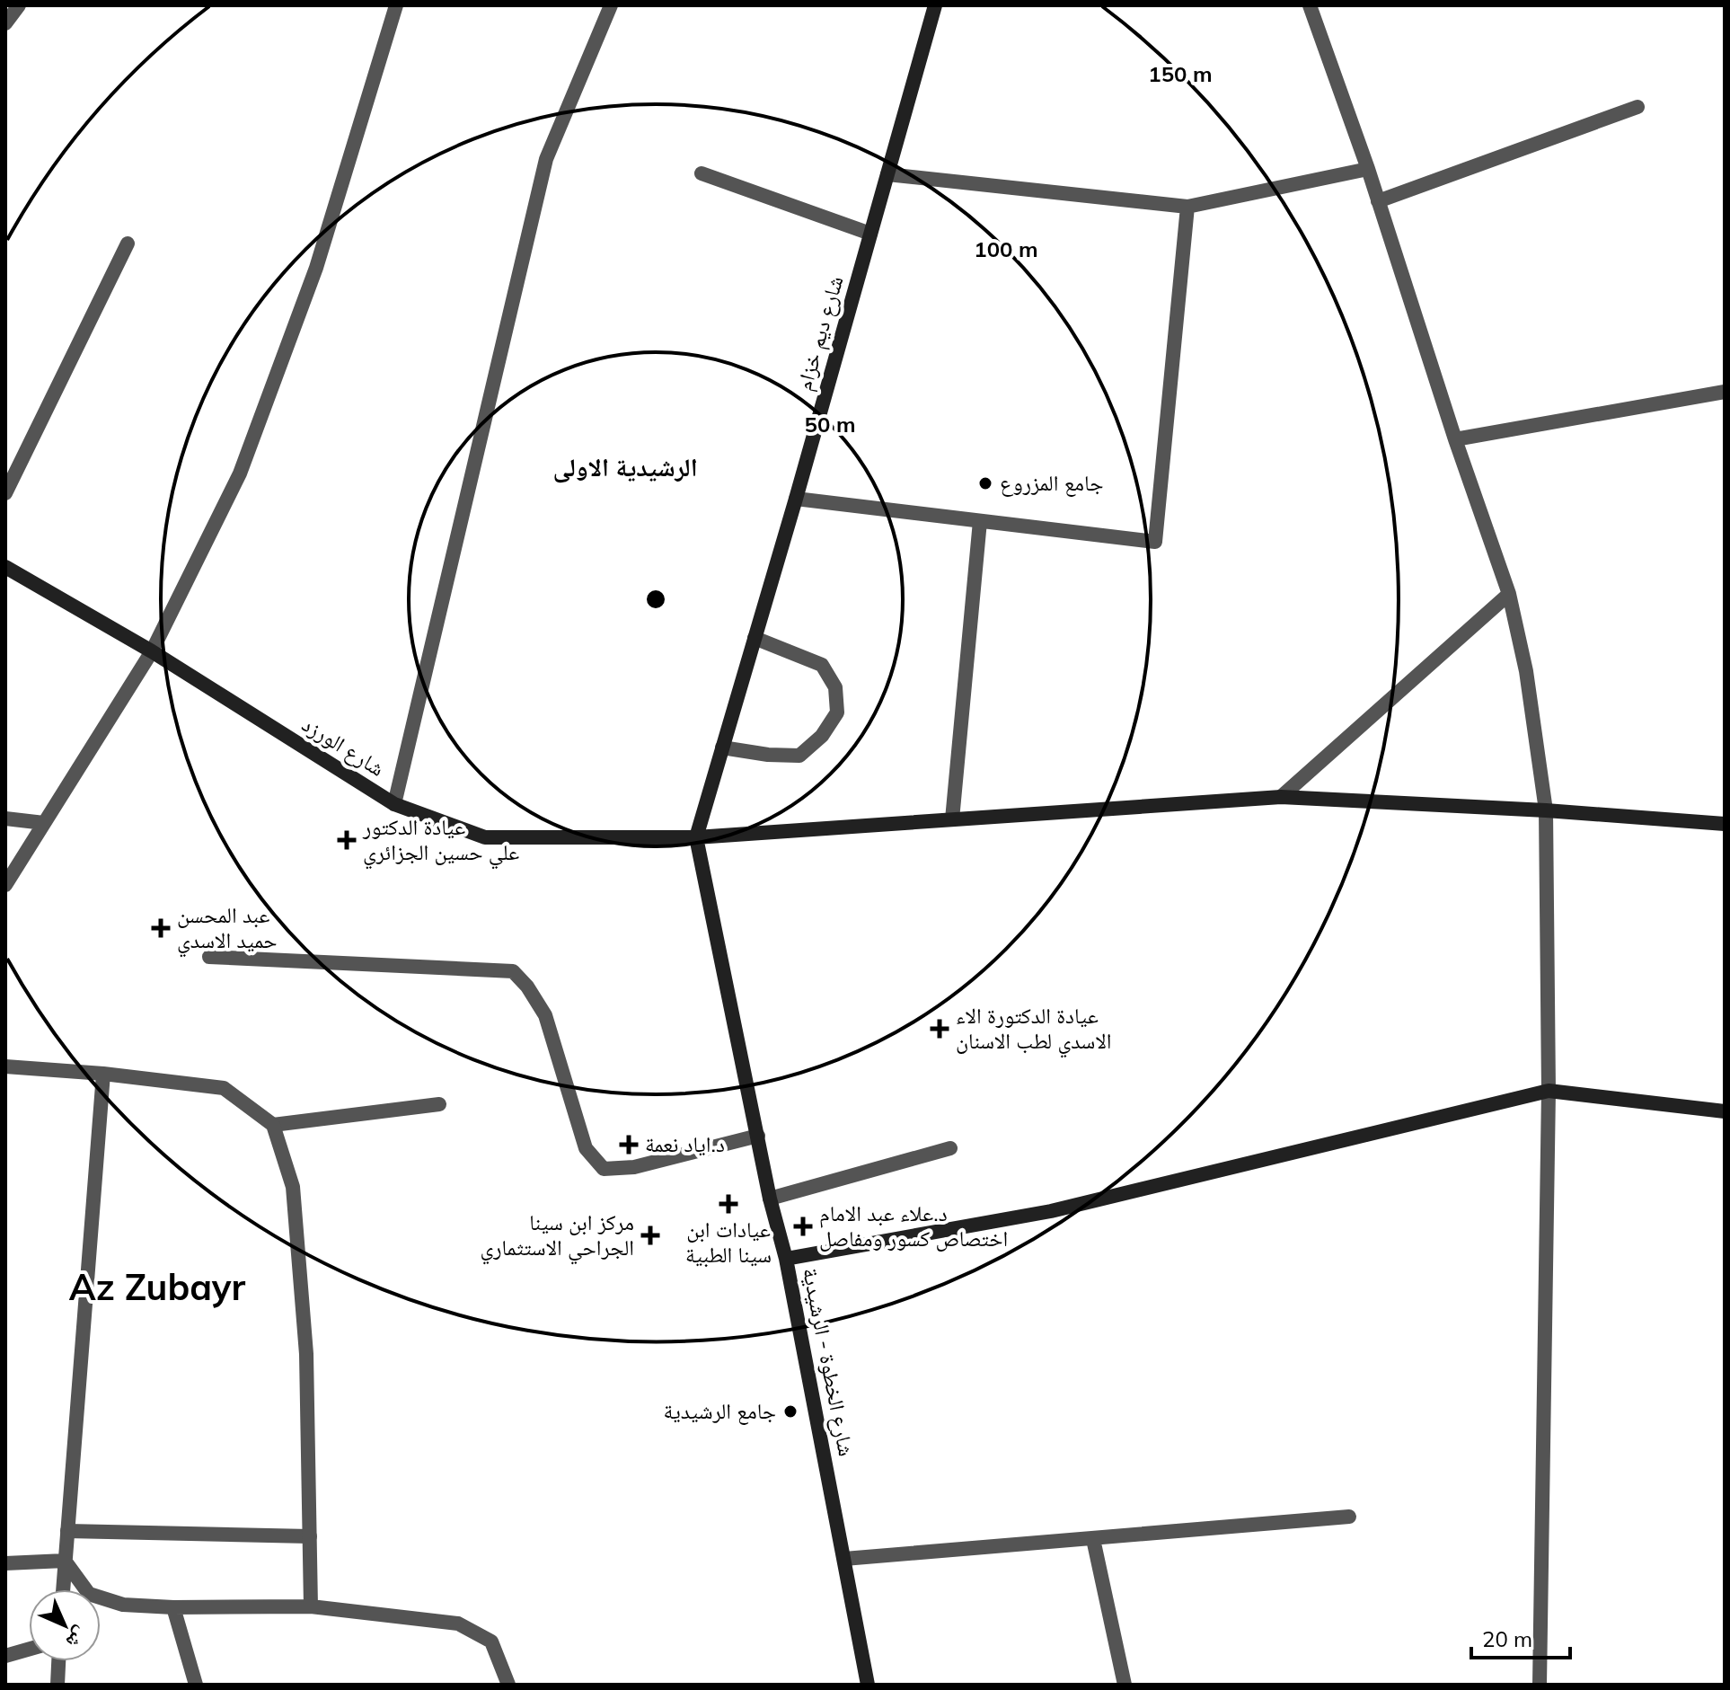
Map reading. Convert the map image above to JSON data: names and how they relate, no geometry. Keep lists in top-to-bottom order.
{
  "streets": {
    "street": ["شارع ديم خزام", "شارع الورزد", "شارع الخطوة - الرشيدية"]
  },
  "crossings": [
    ["شارع ديم خزام", "شارع الورزد"],
    ["شارع ديم خزام", "شارع الخطوة - الرشيدية"],
    ["شارع الورزد", "شارع الخطوة - الرشيدية"]
  ],
  "districts": ["الرشيدية الاولى", "Az Zubayr"],
  "places": {
    "other": ["جامع المزروع", "جامع الرشيدية"],
    "health": [
      "عيادة الدكتور علي حسين الجزائري",
      "عبد المحسن حميد الاسدي",
      "عيادة الدكتورة الاء الاسدي لطب الاسنان",
      "د.اياد نعمة",
      "عيادات ابن سينا الطبية",
      "د.علاء عبد الامام اختصاص كسور ومفاصل",
      "مركز ابن سينا الجراحي الاستثماري"
    ]
  },
  "scale_bar": "20 m",
  "north": "bottom right",
  "rings": ["150 m", "100 m", "50 m"]
}
